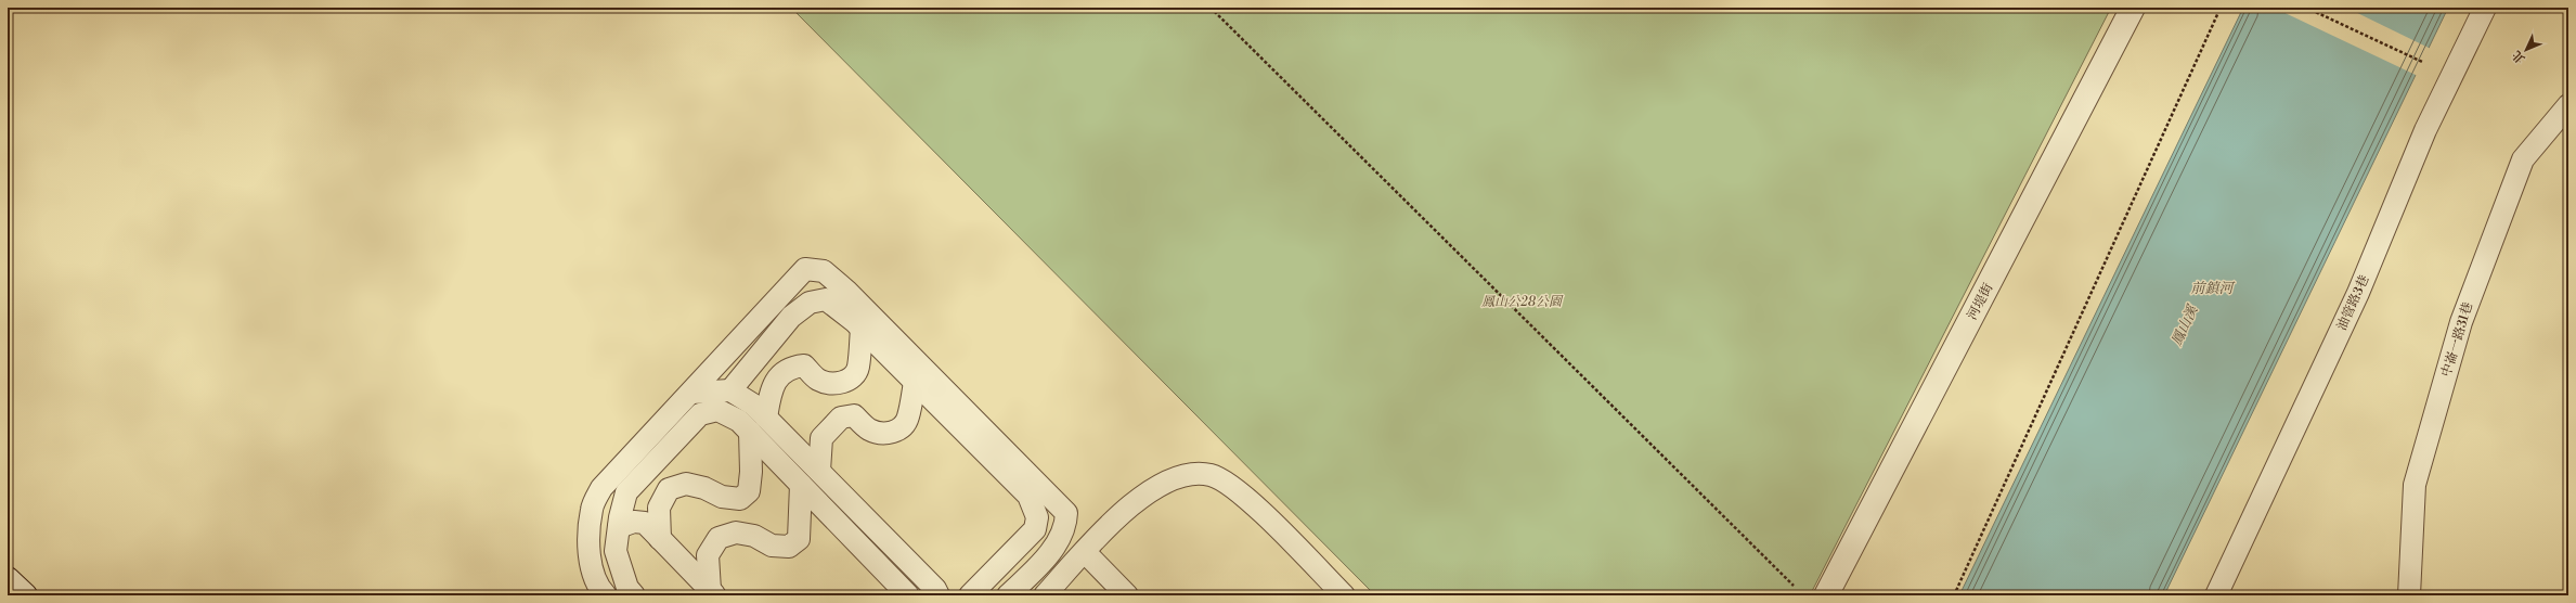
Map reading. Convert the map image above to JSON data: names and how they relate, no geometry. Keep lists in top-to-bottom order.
{
  "streets": {
    "street": ["河堤街"],
    "lane": ["油管路3巷", "中崙一路31巷"]
  },
  "water": ["前鎮河", "鳳山溪"],
  "parks": ["鳳山公28公園"],
  "north": "bottom left"
}
